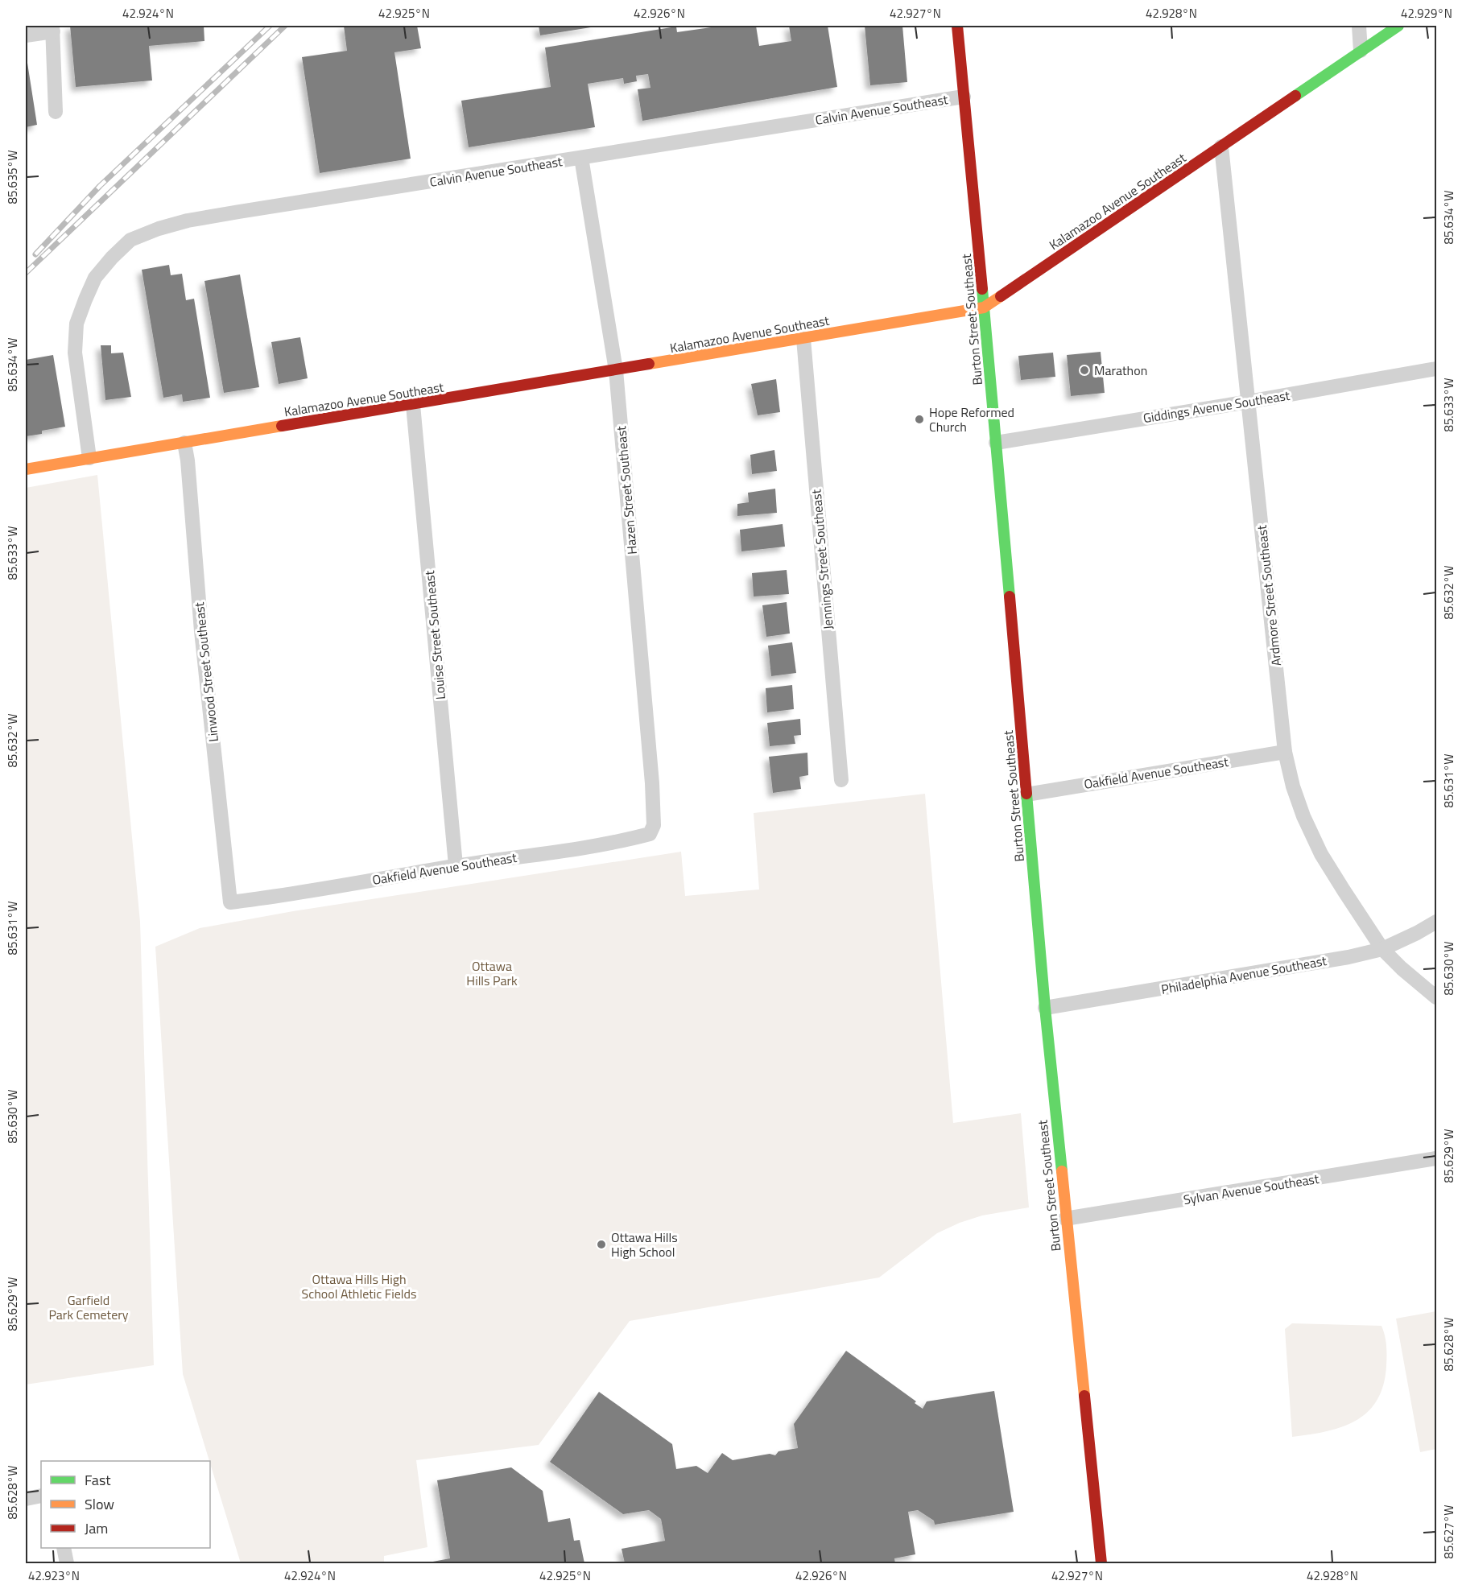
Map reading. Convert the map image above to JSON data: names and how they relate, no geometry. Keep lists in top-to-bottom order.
{
  "streets": {
    "main road": ["Kalamazoo Avenue Southeast", "Burton Street Southeast"],
    "street": [
      "Calvin Avenue Southeast",
      "Giddings Avenue Southeast",
      "Hazen Street Southeast",
      "Jennings Street Southeast",
      "Ardmore Street Southeast",
      "Louise Street Southeast",
      "Linwood Street Southeast",
      "Oakfield Avenue Southeast",
      "Philadelphia Avenue Southeast",
      "Sylvan Avenue Southeast"
    ]
  },
  "crossings": [
    ["Calvin Avenue Southeast", "Kalamazoo Avenue Southeast"],
    ["Calvin Avenue Southeast", "Burton Street Southeast"],
    ["Calvin Avenue Southeast", "Hazen Street Southeast"],
    ["Kalamazoo Avenue Southeast", "Burton Street Southeast"],
    ["Kalamazoo Avenue Southeast", "Hazen Street Southeast"],
    ["Kalamazoo Avenue Southeast", "Jennings Street Southeast"],
    ["Kalamazoo Avenue Southeast", "Ardmore Street Southeast"],
    ["Kalamazoo Avenue Southeast", "Louise Street Southeast"],
    ["Kalamazoo Avenue Southeast", "Linwood Street Southeast"],
    ["Burton Street Southeast", "Giddings Avenue Southeast"],
    ["Burton Street Southeast", "Oakfield Avenue Southeast"],
    ["Burton Street Southeast", "Philadelphia Avenue Southeast"],
    ["Burton Street Southeast", "Sylvan Avenue Southeast"],
    ["Giddings Avenue Southeast", "Ardmore Street Southeast"],
    ["Hazen Street Southeast", "Oakfield Avenue Southeast"],
    ["Ardmore Street Southeast", "Oakfield Avenue Southeast"],
    ["Ardmore Street Southeast", "Philadelphia Avenue Southeast"],
    ["Louise Street Southeast", "Oakfield Avenue Southeast"],
    ["Linwood Street Southeast", "Oakfield Avenue Southeast"]
  ],
  "parks": ["Ottawa Hills Park", "Ottawa Hills High School Athletic Fields", "Garfield Park Cemetery"],
  "places": ["Marathon", "Hope Reformed Church", "Ottawa Hills High School"],
  "legend": ["Fast", "Slow", "Jam"],
  "coordinates": [
    "42.924°N",
    "42.925°N",
    "42.926°N",
    "42.927°N",
    "42.928°N",
    "42.929°N",
    "85.635°W",
    "85.634°W",
    "85.633°W",
    "85.632°W",
    "85.631°W",
    "85.630°W",
    "85.629°W",
    "85.628°W",
    "85.627°W",
    "42.923°N"
  ]
}
